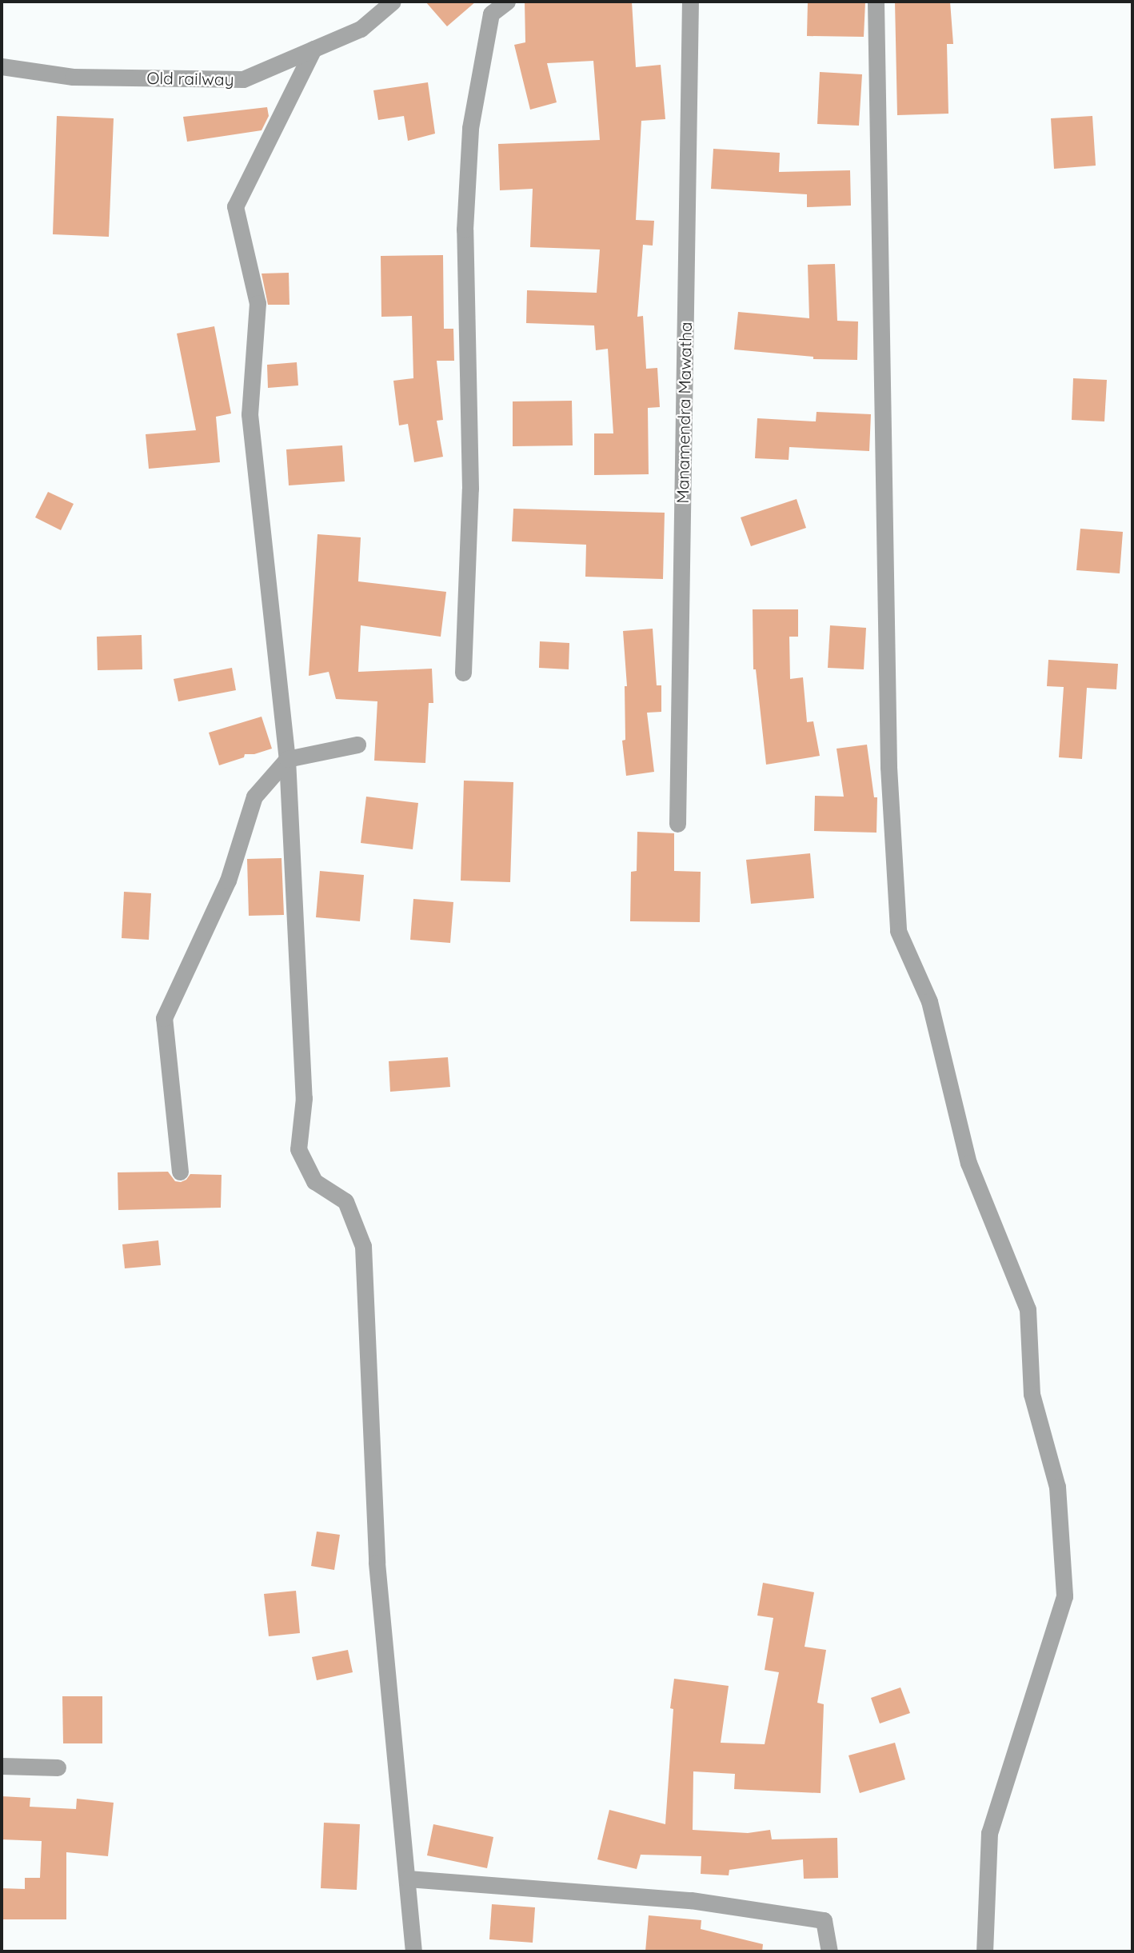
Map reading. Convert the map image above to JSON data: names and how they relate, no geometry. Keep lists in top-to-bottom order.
{
  "streets": {
    "street": ["Old railway", "Manamendra Mawatha"]
  }
}
